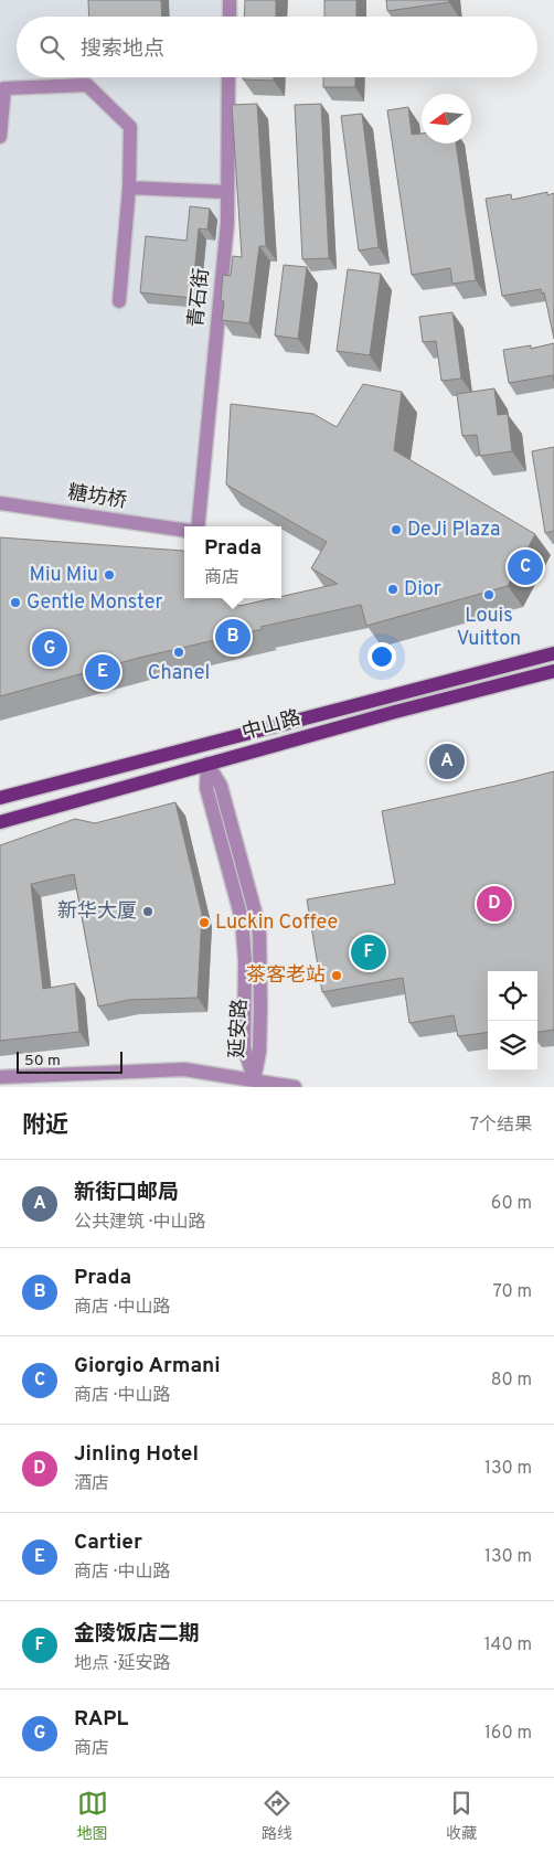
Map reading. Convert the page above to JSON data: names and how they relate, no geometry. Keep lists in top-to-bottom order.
{
  "streets": {
    "main road": ["中山路"],
    "street": ["青石街", "糖坊桥", "延安路"]
  },
  "crossings": [
    ["中山路", "延安路"]
  ],
  "places": [
    "DeJi Plaza",
    "Miu Miu",
    "Dior",
    "Louis Vuitton",
    "Gentle Monster",
    "Chanel",
    "新华大厦",
    "Luckin Coffee",
    "茶客老站"
  ],
  "scale_bar": "50 m",
  "north": "left",
  "page": {
    "search": "搜索地点",
    "popup": ["Prada", "商店"],
    "pins": [
      "C",
      "B",
      "G",
      "E",
      "A",
      "D",
      "F"
    ],
    "scale": "50 m",
    "heading": ["附近", "7个结果"],
    "list": [
      {
        "mark": "A",
        "name": "新街口邮局",
        "note": "公共建筑 · 中山路",
        "value": "60 m"
      },
      {
        "mark": "B",
        "name": "Prada",
        "note": "商店 · 中山路",
        "value": "70 m"
      },
      {
        "mark": "C",
        "name": "Giorgio Armani",
        "note": "商店 · 中山路",
        "value": "80 m"
      },
      {
        "mark": "D",
        "name": "Jinling Hotel",
        "note": "酒店",
        "value": "130 m"
      },
      {
        "mark": "E",
        "name": "Cartier",
        "note": "商店 · 中山路",
        "value": "130 m"
      },
      {
        "mark": "F",
        "name": "金陵饭店二期",
        "note": "地点 · 延安路",
        "value": "140 m"
      },
      {
        "mark": "G",
        "name": "RAPL",
        "note": "商店",
        "value": "160 m"
      }
    ],
    "nav": ["地图", "路线", "收藏"]
  }
}
